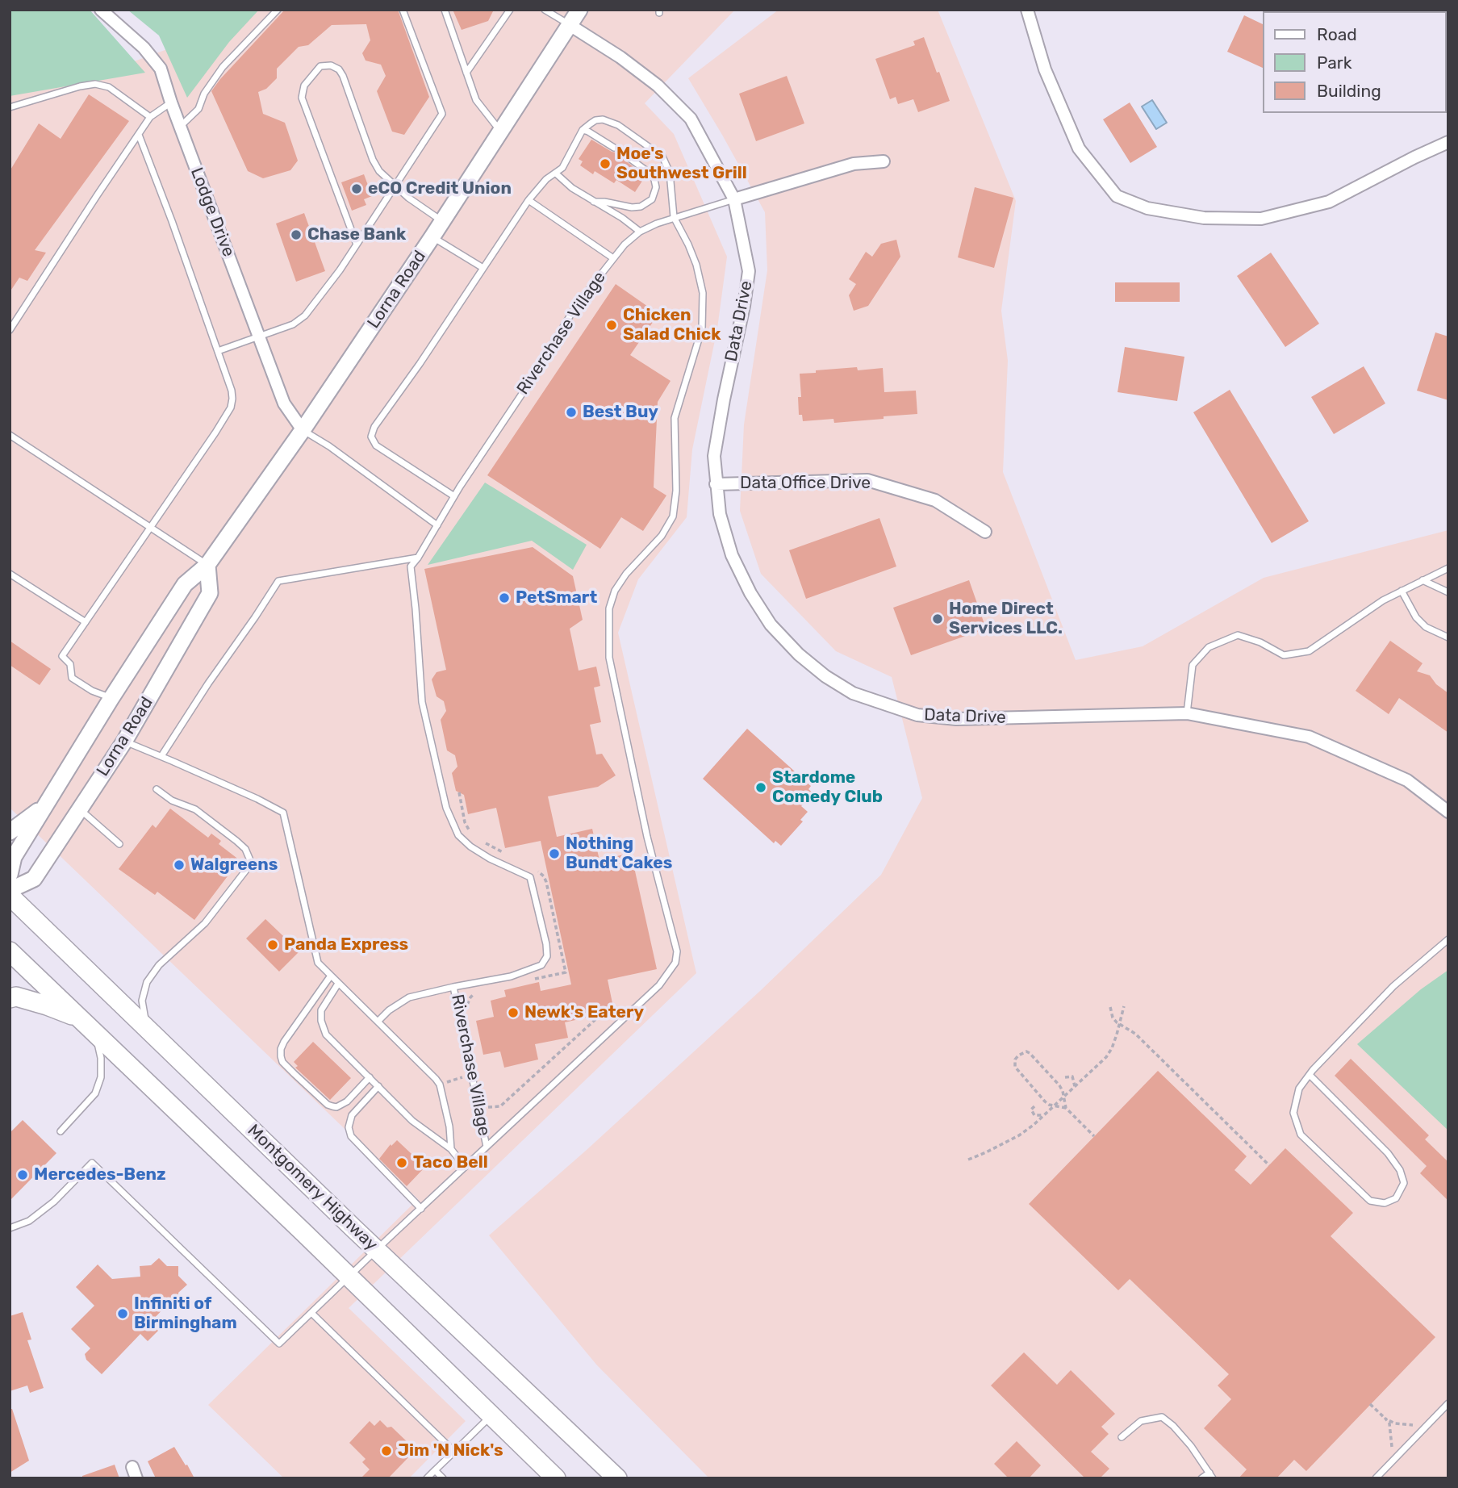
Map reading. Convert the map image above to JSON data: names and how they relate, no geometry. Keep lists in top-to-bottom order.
{
  "streets": {
    "main road": ["Montgomery Highway"],
    "street": [
      "Lodge Drive",
      "Lorna Road",
      "Data Drive",
      "Data Office Drive"
    ],
    "lane": ["Riverchase Village"]
  },
  "crossings": [
    ["Lodge Drive", "Lorna Road"],
    ["Lorna Road", "Data Drive"],
    ["Lorna Road", "Riverchase Village"],
    ["Data Drive", "Riverchase Village"],
    ["Data Drive", "Data Office Drive"],
    ["Riverchase Village", "Montgomery Highway"]
  ],
  "places": [
    "Moe's Southwest Grill",
    "eCO Credit Union",
    "Chase Bank",
    "Chicken Salad Chick",
    "Best Buy",
    "PetSmart",
    "Home Direct Services LLC.",
    "Stardome Comedy Club",
    "Nothing Bundt Cakes",
    "Walgreens",
    "Panda Express",
    "Newk's Eatery",
    "Taco Bell",
    "Mercedes-Benz",
    "Infiniti of Birmingham",
    "Jim 'N Nick's"
  ],
  "legend": ["Road", "Park", "Building"]
}
